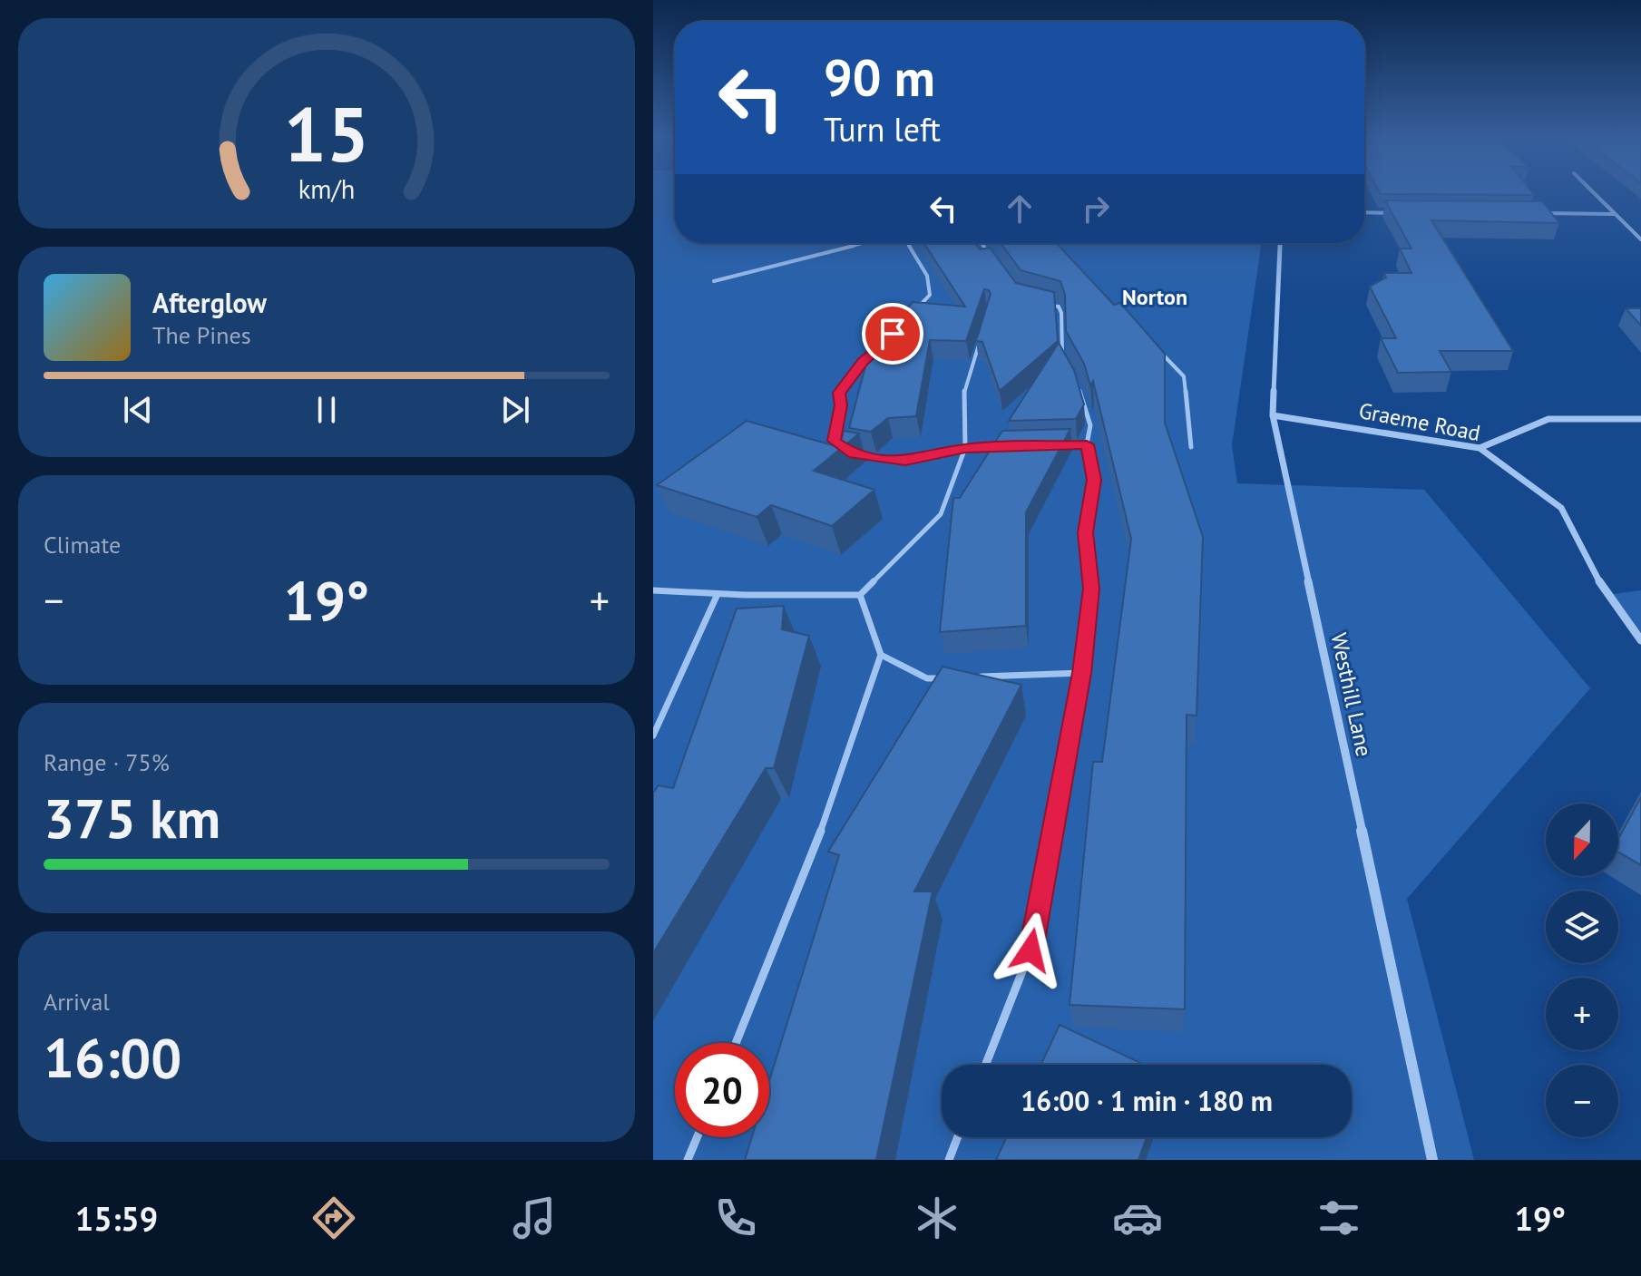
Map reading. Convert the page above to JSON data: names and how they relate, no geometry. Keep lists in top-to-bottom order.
{
  "streets": {
    "street": ["Graeme Road", "Westhill Lane"]
  },
  "crossings": [
    ["Graeme Road", "Westhill Lane"]
  ],
  "districts": ["Norton"],
  "north": "bottom",
  "page": {
    "turn": ["90 m", "Turn left"],
    "song": ["Afterglow", "The Pines"],
    "tile": [
      "Climate",
      ["Range · 75%", "375 km"],
      ["Arrival", "16:00"]
    ],
    "heat": ["−", "19°", "+"],
    "map_buttons": ["+", "−"],
    "limit": "20",
    "trip": "16:00 · 1 min · 180 m",
    "tabs": ["15:59", "19°"],
    "gauge": ["15", "km/h"]
  }
}
